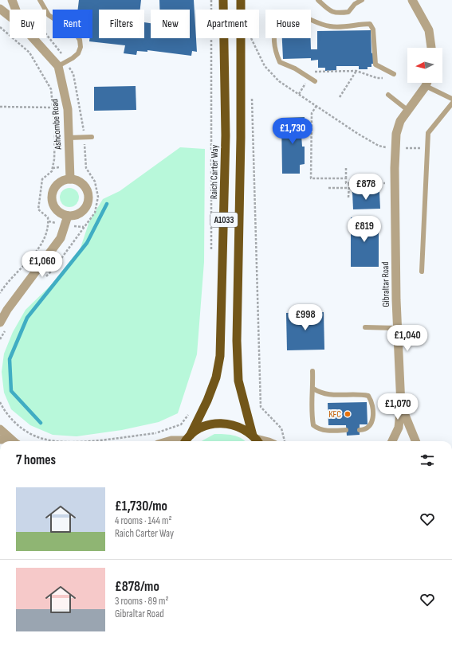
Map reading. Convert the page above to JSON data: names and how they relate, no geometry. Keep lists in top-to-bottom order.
{
  "streets": {
    "highway": ["Raich Carter Way", "A1033"],
    "street": ["Ashcombe Road", "Gibraltar Road"]
  },
  "places": ["KFC"],
  "north": "left",
  "page": {
    "chip": [
      "Buy",
      "Rent",
      "Filters",
      "New",
      "Apartment",
      "House"
    ],
    "price": [
      "£1,730",
      "£878",
      "£819",
      "£1,060",
      "£998",
      "£1,040",
      "£1,070"
    ],
    "heading": "7 homes",
    "list": [
      {
        "name": "£1,730/mo",
        "note": "4 rooms · 144 m² · Raich Carter Way"
      },
      {
        "name": "£878/mo",
        "note": "3 rooms · 89 m² · Gibraltar Road"
      }
    ]
  }
}
